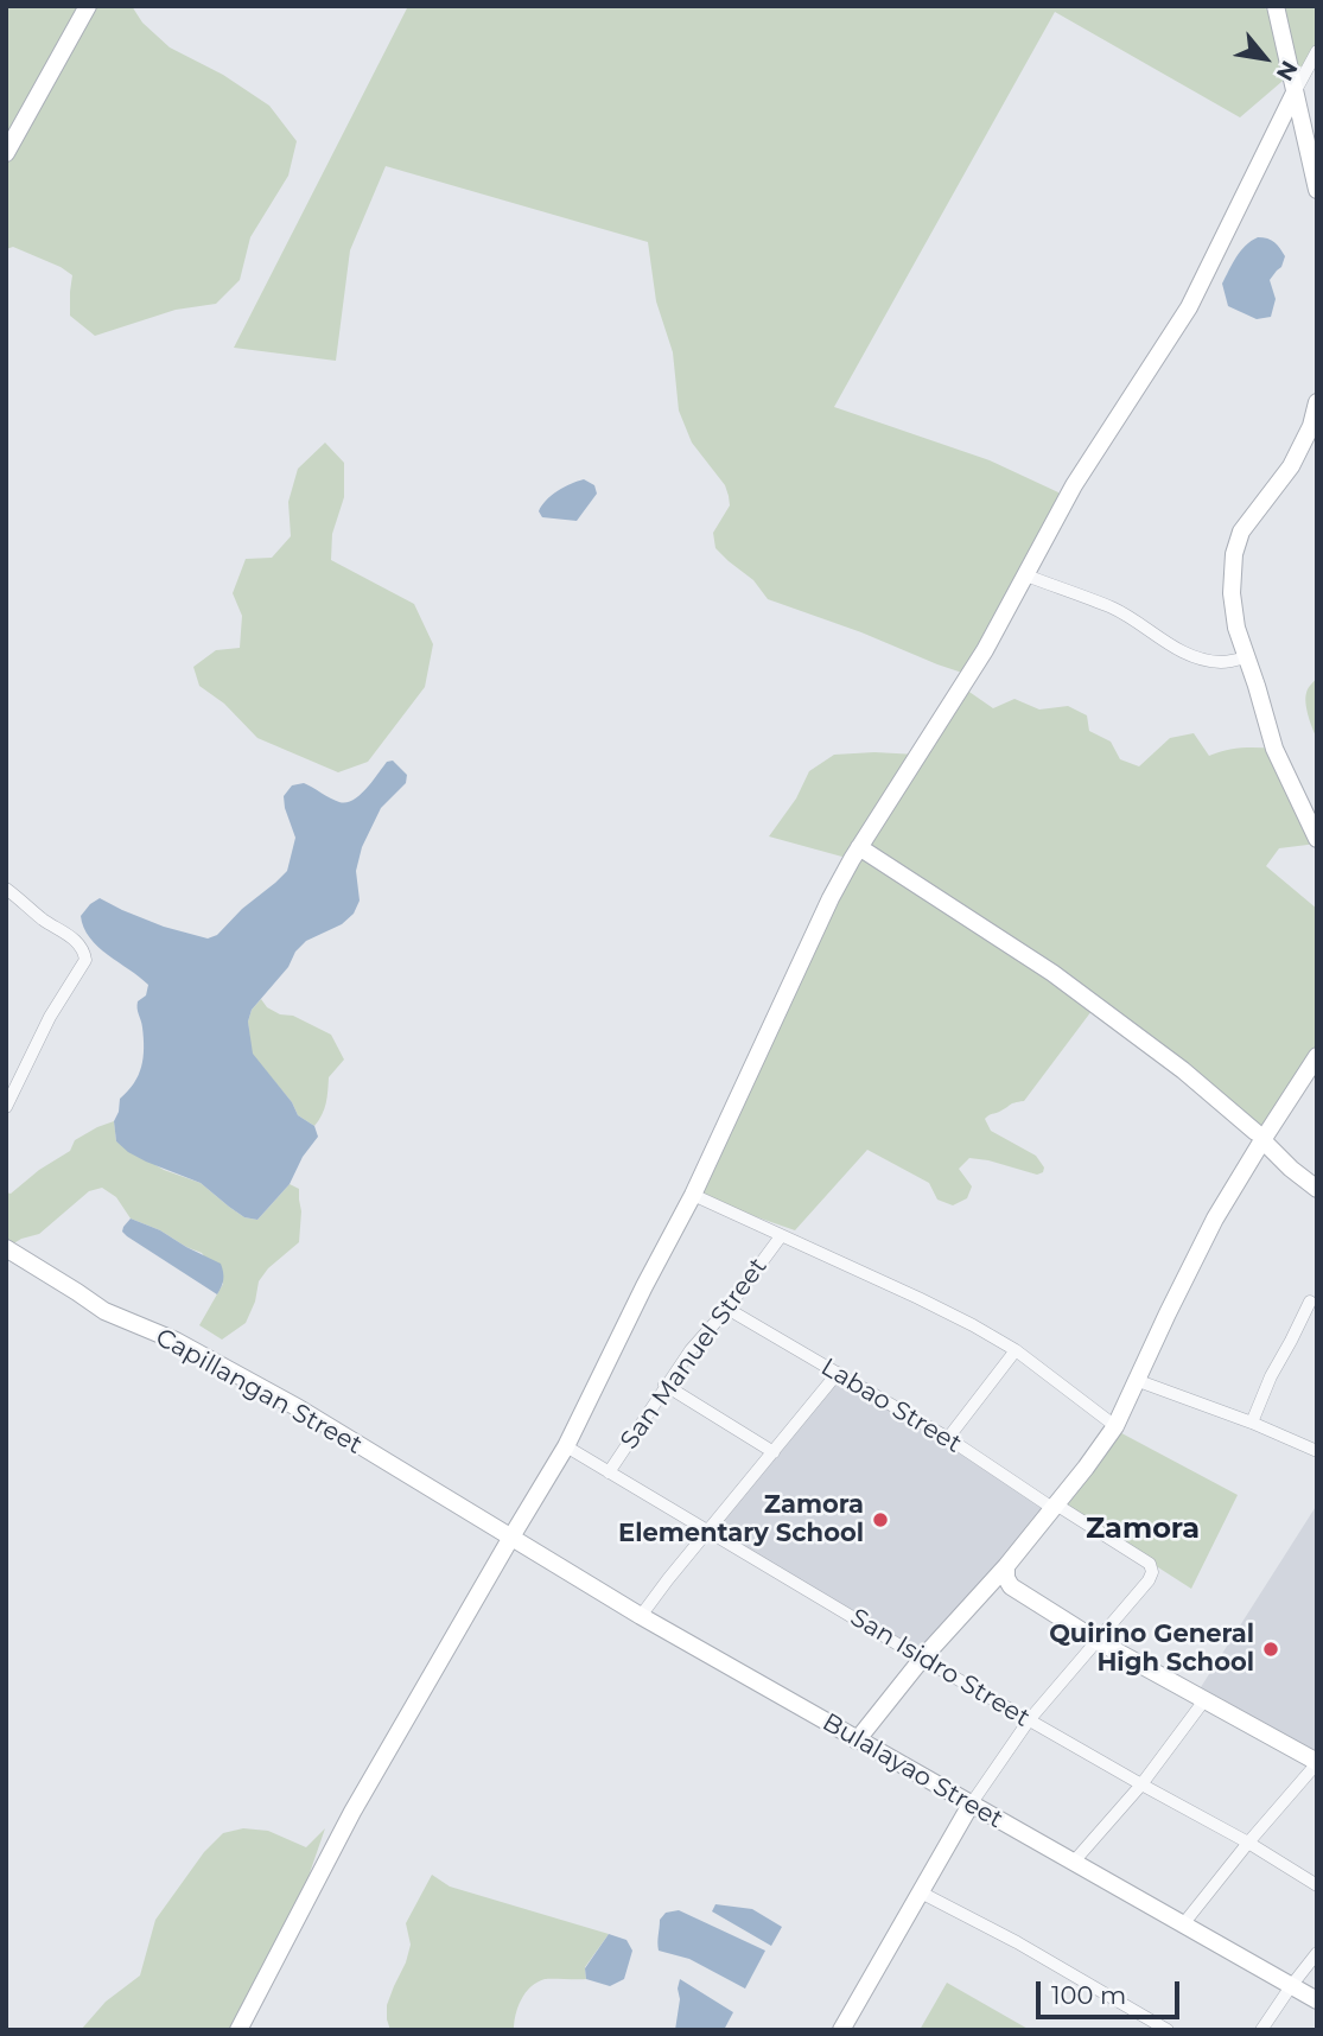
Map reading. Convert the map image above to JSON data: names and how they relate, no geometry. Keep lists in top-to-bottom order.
{
  "streets": {
    "street": [
      "San Manuel Street",
      "Capillangan Street",
      "Labao Street",
      "San Isidro Street",
      "Bulalayao Street"
    ]
  },
  "crossings": [
    ["San Manuel Street", "Labao Street"],
    ["San Manuel Street", "San Isidro Street"],
    ["Capillangan Street", "Bulalayao Street"]
  ],
  "districts": ["Zamora"],
  "places": ["Zamora Elementary School", "Quirino General High School"],
  "scale_bar": "100 m",
  "north": "bottom right"
}
